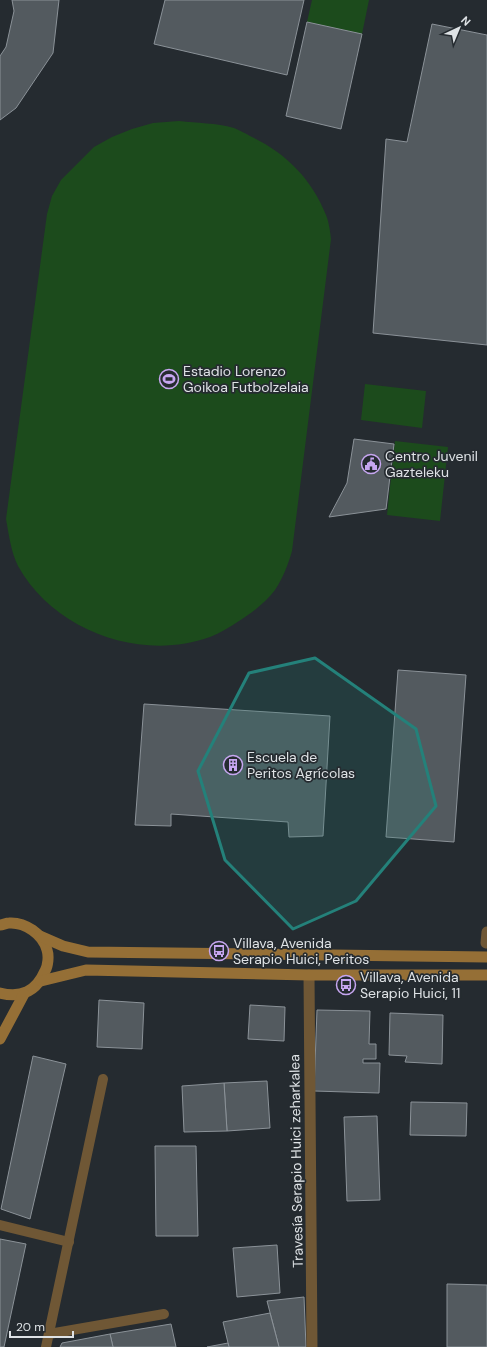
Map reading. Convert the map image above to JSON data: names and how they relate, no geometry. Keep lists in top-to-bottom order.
{
  "streets": {
    "street": ["Travesía Serapio Huici zeharkalea"]
  },
  "places": {
    "sports": ["Estadio Lorenzo Goikoa Futbolzelaia"],
    "public building": ["Centro Juvenil Gazteleku"],
    "building": ["Escuela de Peritos Agrícolas"],
    "bus stop": ["Villava, Avenida Serapio Huici, Peritos", "Villava, Avenida Serapio Huici, 11"]
  },
  "scale_bar": "20 m",
  "north": "top right"
}
